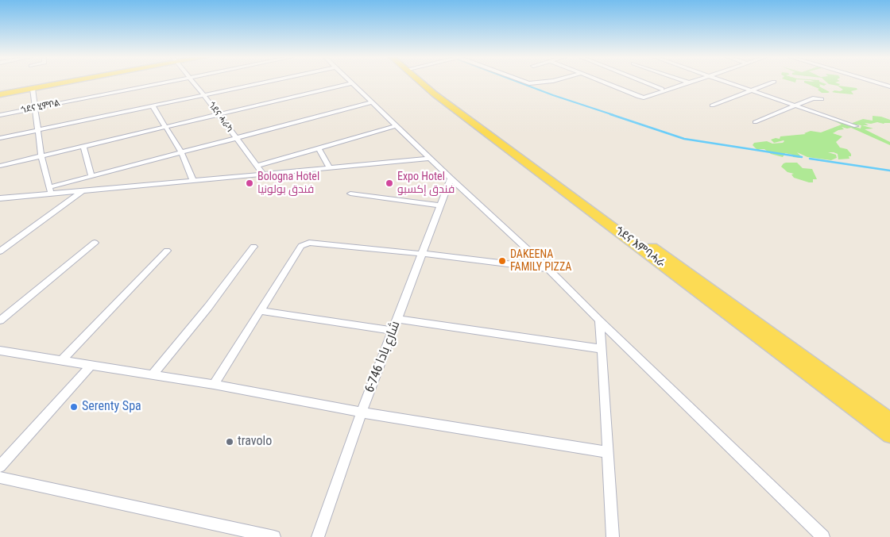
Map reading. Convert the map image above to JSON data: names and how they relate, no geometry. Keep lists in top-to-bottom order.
{
  "streets": {
    "main road": ["ጎደና እምባሓራ"],
    "street": ["ጎደና ሂምቦል", "ጎደና ሓራካ", "شارع بادا 746-6"]
  },
  "places": [
    "Bologna Hotel فندق بولونيا",
    "Expo Hotel فندق إكسبو",
    "DAKEENA FAMILY PIZZA",
    "Serenty Spa",
    "travolo"
  ]
}
